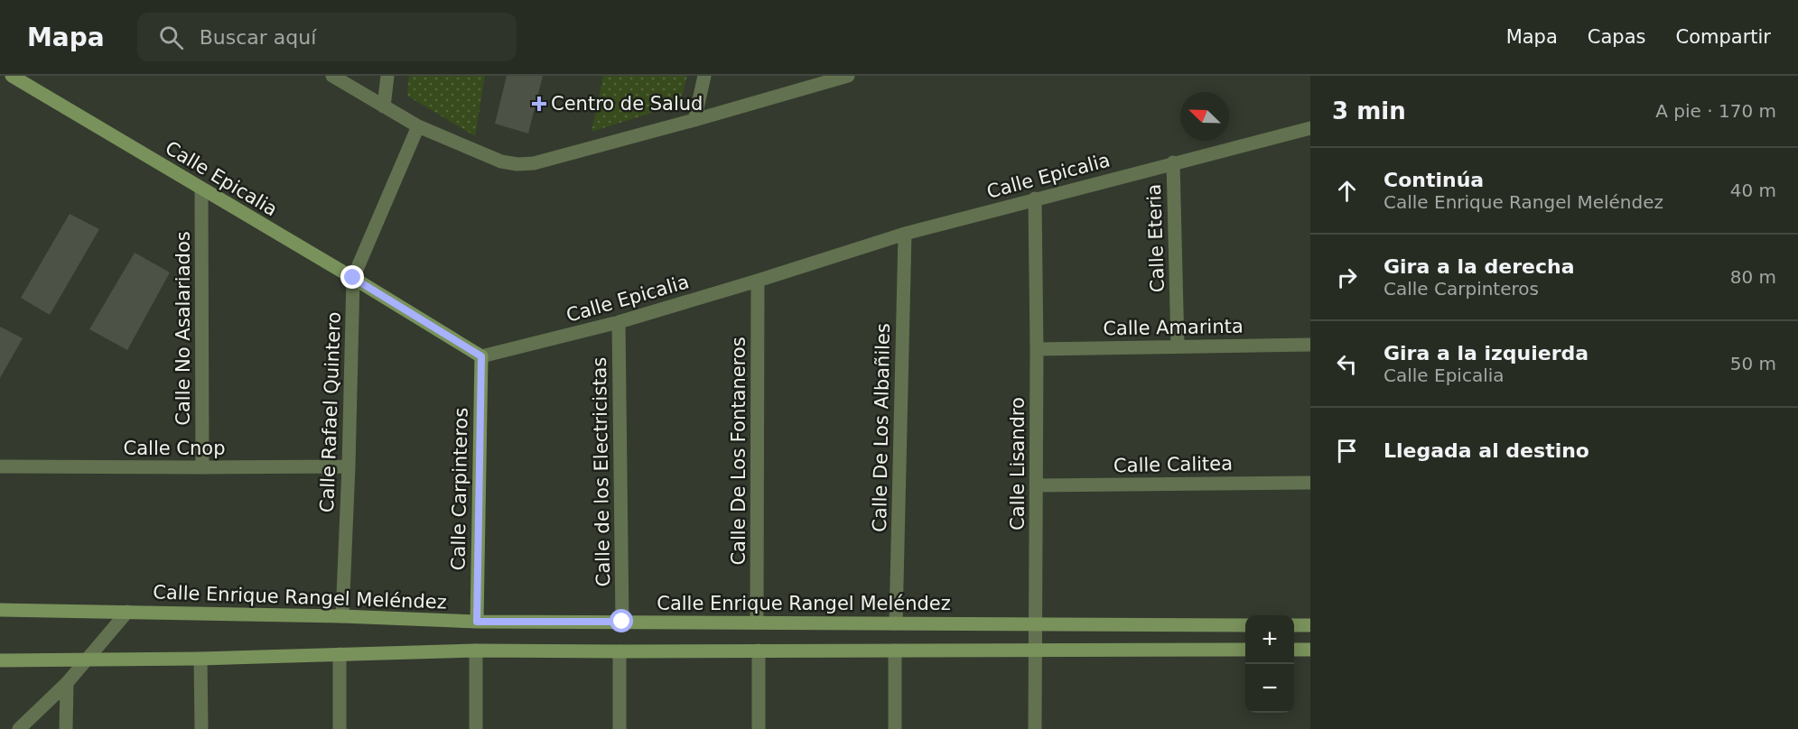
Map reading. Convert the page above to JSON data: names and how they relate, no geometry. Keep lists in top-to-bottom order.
{
  "streets": {
    "street": [
      "Calle Epicalia",
      "Calle Eteria",
      "Calle Amarinta",
      "Calle No Asalariados",
      "Calle Rafael Quintero",
      "Calle De Los Albañiles",
      "Calle Cnop",
      "Calle De Los Fontaneros",
      "Calle Lisandro",
      "Calle Calitea",
      "Calle de los Electricistas",
      "Calle Carpinteros",
      "Calle Enrique Rangel Meléndez"
    ]
  },
  "crossings": [
    ["Calle Epicalia", "Calle Eteria"],
    ["Calle Epicalia", "Calle No Asalariados"],
    ["Calle Epicalia", "Calle Rafael Quintero"],
    ["Calle Epicalia", "Calle De Los Albañiles"],
    ["Calle Epicalia", "Calle De Los Fontaneros"],
    ["Calle Epicalia", "Calle Lisandro"],
    ["Calle Epicalia", "Calle de los Electricistas"],
    ["Calle Epicalia", "Calle Carpinteros"],
    ["Calle Eteria", "Calle Amarinta"],
    ["Calle Amarinta", "Calle Lisandro"],
    ["Calle No Asalariados", "Calle Cnop"],
    ["Calle Rafael Quintero", "Calle Cnop"],
    ["Calle Rafael Quintero", "Calle Enrique Rangel Meléndez"],
    ["Calle De Los Albañiles", "Calle Enrique Rangel Meléndez"],
    ["Calle De Los Fontaneros", "Calle Enrique Rangel Meléndez"],
    ["Calle Lisandro", "Calle Calitea"],
    ["Calle Lisandro", "Calle Enrique Rangel Meléndez"],
    ["Calle de los Electricistas", "Calle Enrique Rangel Meléndez"],
    ["Calle Carpinteros", "Calle Enrique Rangel Meléndez"]
  ],
  "places": {
    "health": ["Centro de Salud"]
  },
  "north": "top left",
  "page": {
    "header": "Mapa",
    "search": "Buscar aquí",
    "nav": ["Mapa", "Capas", "Compartir"],
    "heading": ["3 min", "A pie · 170 m"],
    "list": [
      ["Continúa", "Calle Enrique Rangel Meléndez", "40 m"],
      ["Gira a la derecha", "Calle Carpinteros", "80 m"],
      ["Gira a la izquierda", "Calle Epicalia", "50 m"],
      "Llegada al destino"
    ],
    "map_buttons": ["+", "−"]
  }
}
